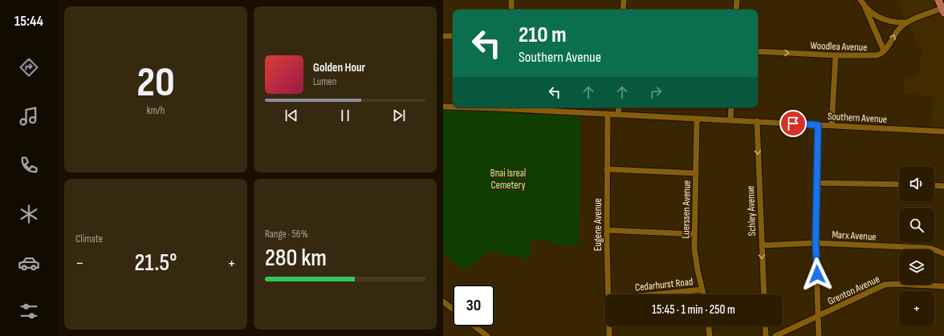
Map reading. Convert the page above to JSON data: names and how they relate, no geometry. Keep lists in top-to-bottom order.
{
  "streets": {
    "street": [
      "Woodlea Avenue",
      "Southern Avenue",
      "Luerssen Avenue",
      "Schley Avenue",
      "Eugene Avenue",
      "Marx Avenue",
      "Cedarhurst Road",
      "Grenton Avenue"
    ]
  },
  "crossings": [
    ["Southern Avenue", "Luerssen Avenue"],
    ["Southern Avenue", "Schley Avenue"],
    ["Southern Avenue", "Eugene Avenue"],
    ["Luerssen Avenue", "Cedarhurst Road"],
    ["Schley Avenue", "Marx Avenue"]
  ],
  "one_way": ["Woodlea Avenue", "Schley Avenue"],
  "parks": ["Bnai Isreal Cemetery"],
  "page": {
    "tabs": "15:44",
    "tile": [
      ["20", "km/h"],
      "Climate",
      ["Range · 56%", "280 km"]
    ],
    "turn": ["210 m", "Southern Avenue"],
    "song": ["Golden Hour", "Lumen"],
    "map_buttons": "+",
    "heat": ["−", "21.5°", "+"],
    "limit": "30",
    "trip": "15:45 · 1 min · 250 m"
  }
}
